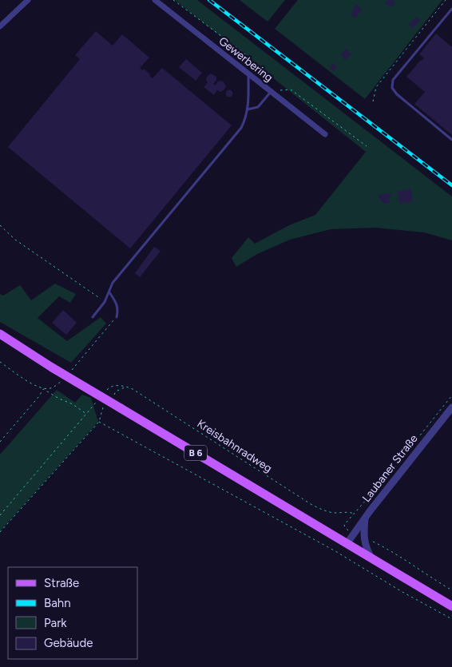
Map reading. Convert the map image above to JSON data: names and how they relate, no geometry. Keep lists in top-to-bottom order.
{
  "streets": {
    "main road": ["B 6"],
    "street": ["Gewerbering", "Laubaner Straße"],
    "path": ["Kreisbahnradweg"]
  },
  "crossings": [
    ["B 6", "Laubaner Straße"]
  ],
  "legend": [
    "Straße",
    "Bahn",
    "Park",
    "Gebäude"
  ]
}
